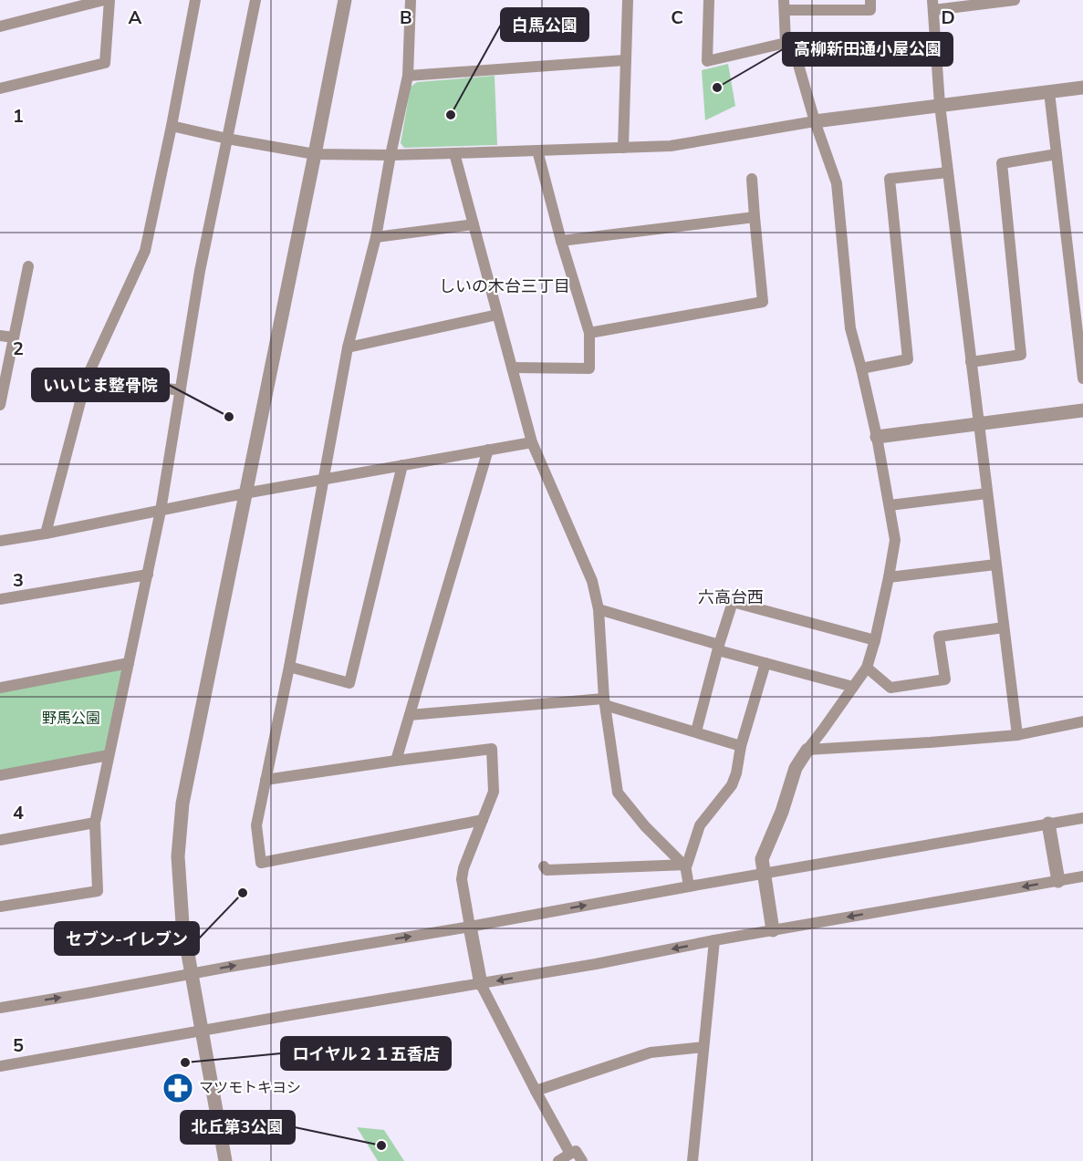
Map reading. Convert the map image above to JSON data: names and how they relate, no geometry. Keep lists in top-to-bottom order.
{
  "districts": ["しいの木台三丁目", "六高台西"],
  "parks": ["野馬公園"],
  "places": {
    "other": [
      "高柳新田通小屋公園",
      "白馬公園",
      "いいじま整骨院",
      "セブン-イレブン",
      "ロイヤル２１五香店",
      "北丘第3公園"
    ],
    "pharmacy": ["マツモトキヨシ"]
  },
  "grid": {
    "columns": [
      "A",
      "B",
      "C",
      "D"
    ],
    "rows": [
      "1",
      "2",
      "3",
      "4",
      "5"
    ]
  }
}
